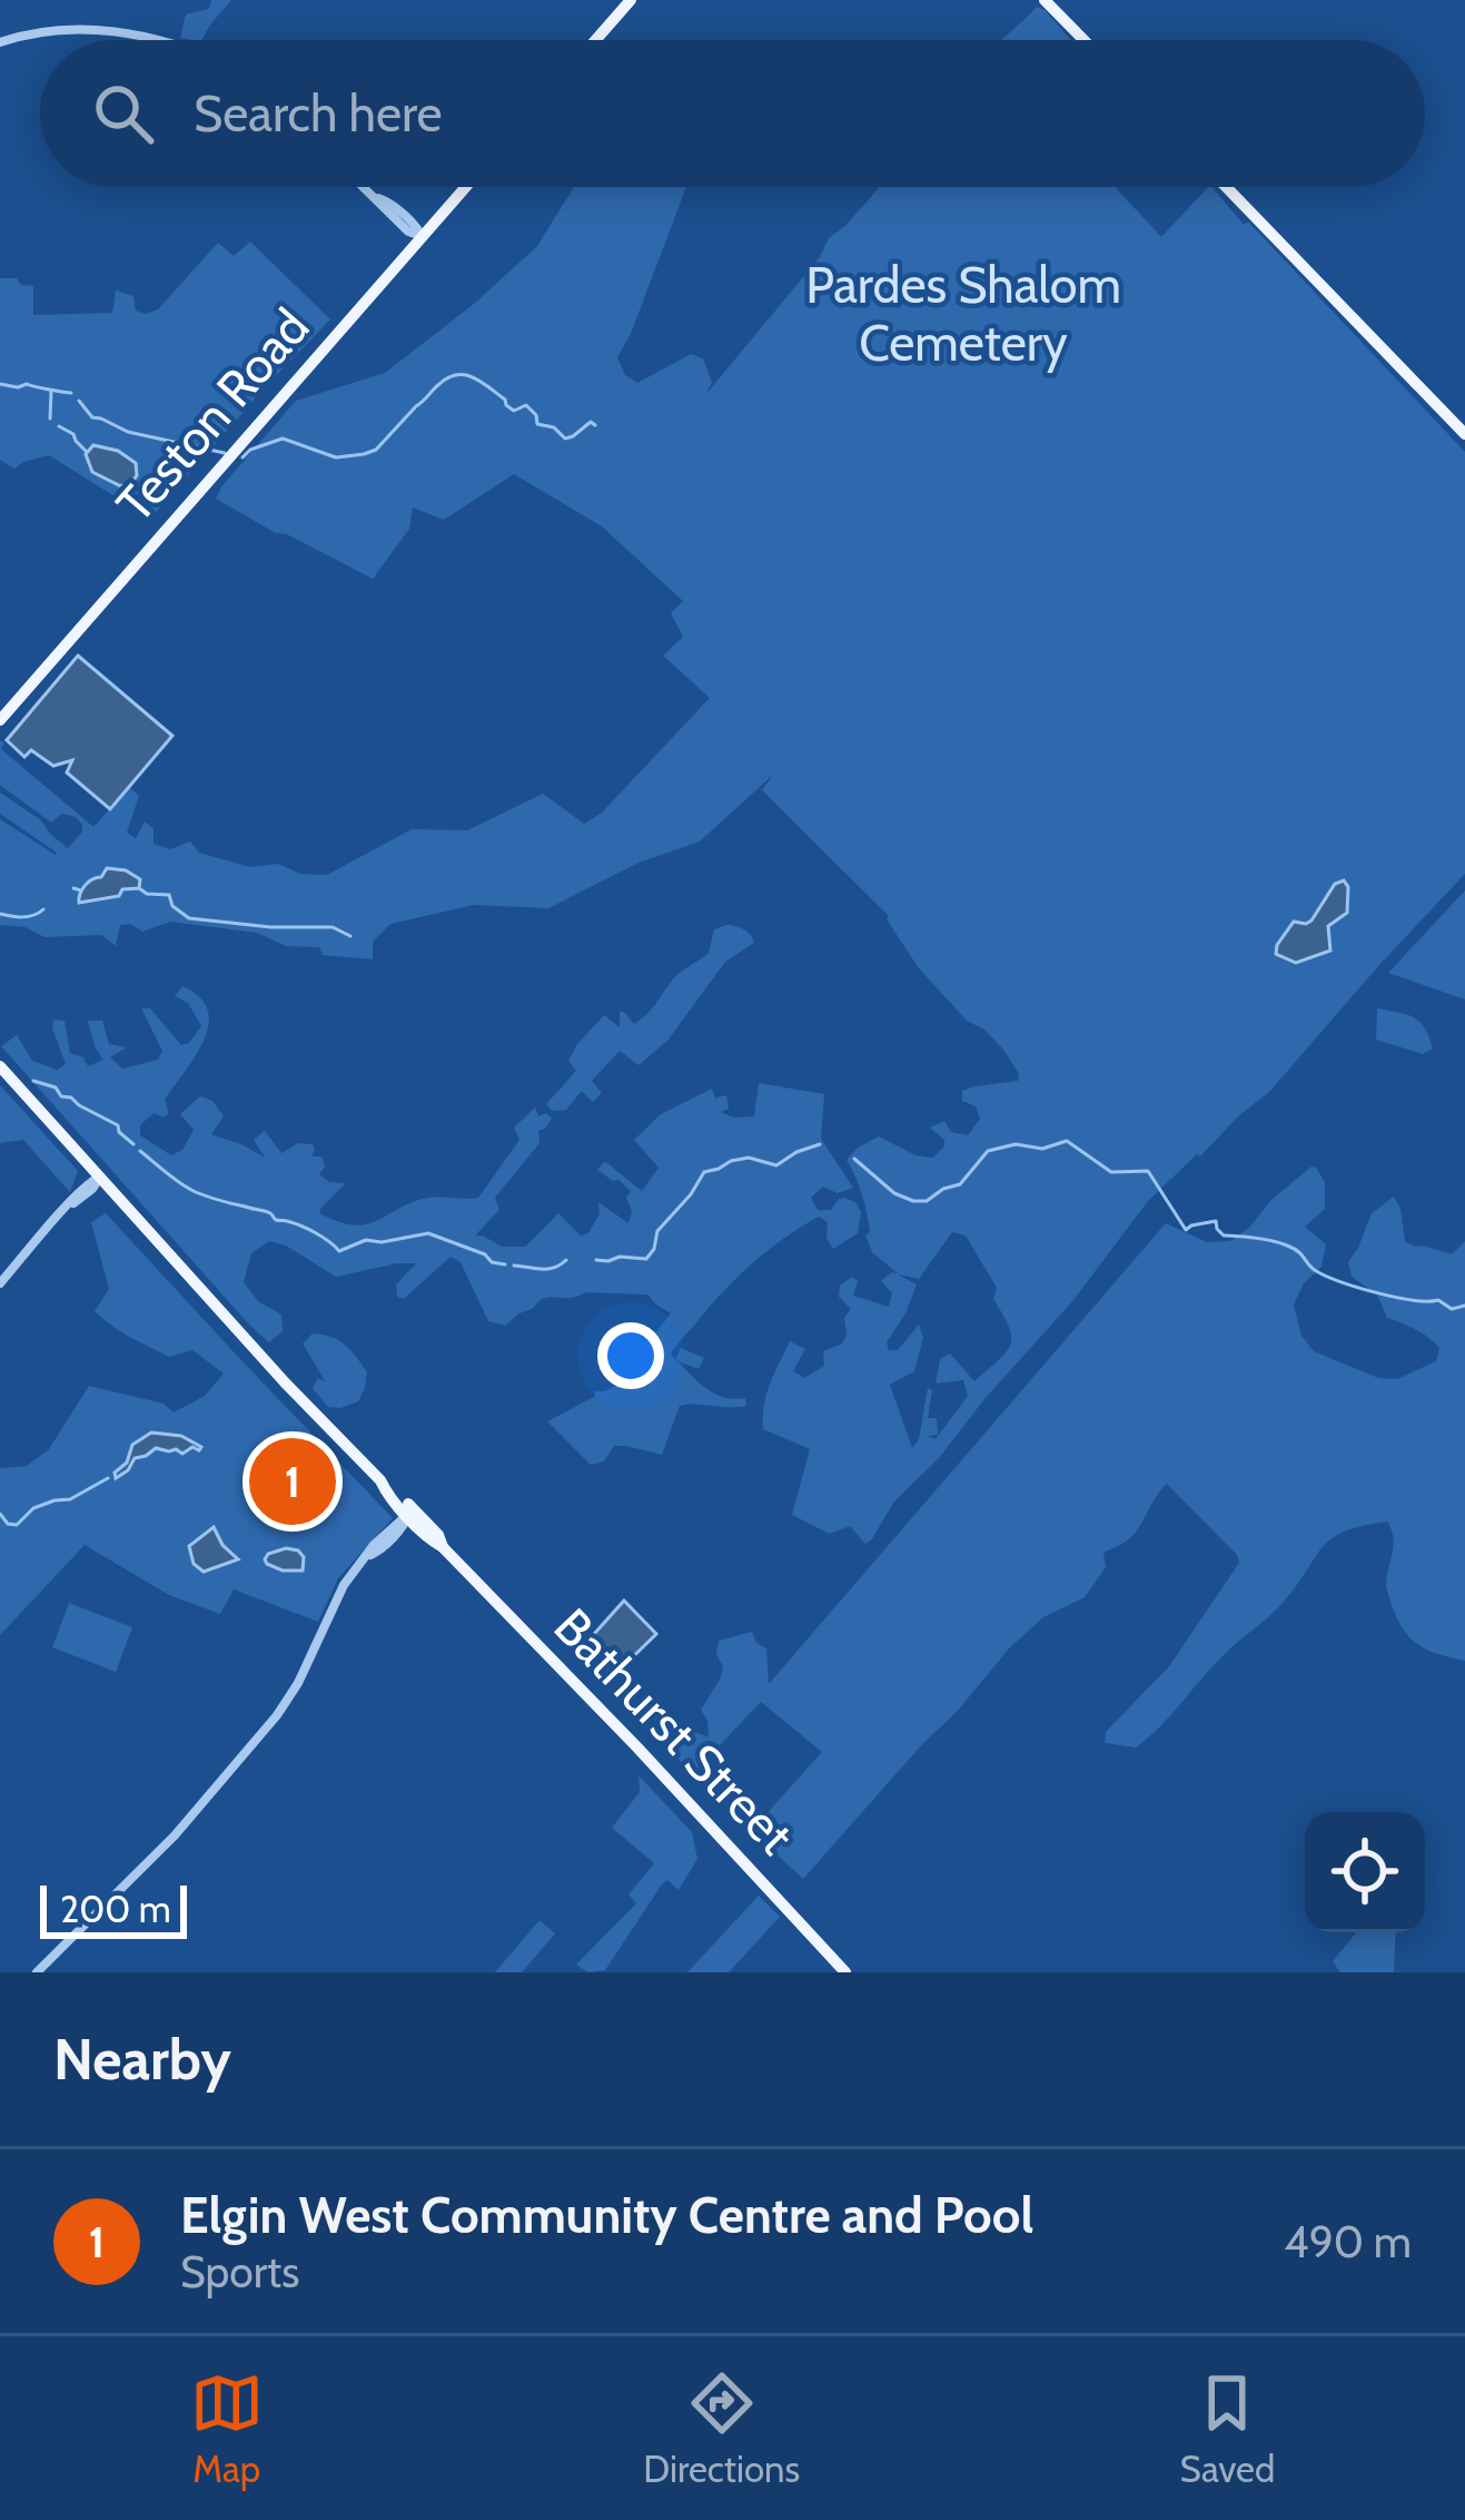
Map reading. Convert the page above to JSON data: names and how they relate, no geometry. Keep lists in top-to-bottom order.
{
  "streets": {
    "main road": ["Teston Road", "Bathurst Street"]
  },
  "parks": ["Pardes Shalom Cemetery"],
  "scale_bar": "200 m",
  "page": {
    "search": "Search here",
    "pins": "1",
    "scale": "200 m",
    "heading": "Nearby",
    "list": [
      {
        "mark": "1",
        "name": "Elgin West Community Centre and Pool",
        "note": "Sports",
        "value": "490 m"
      }
    ],
    "nav": ["Map", "Directions", "Saved"]
  }
}
